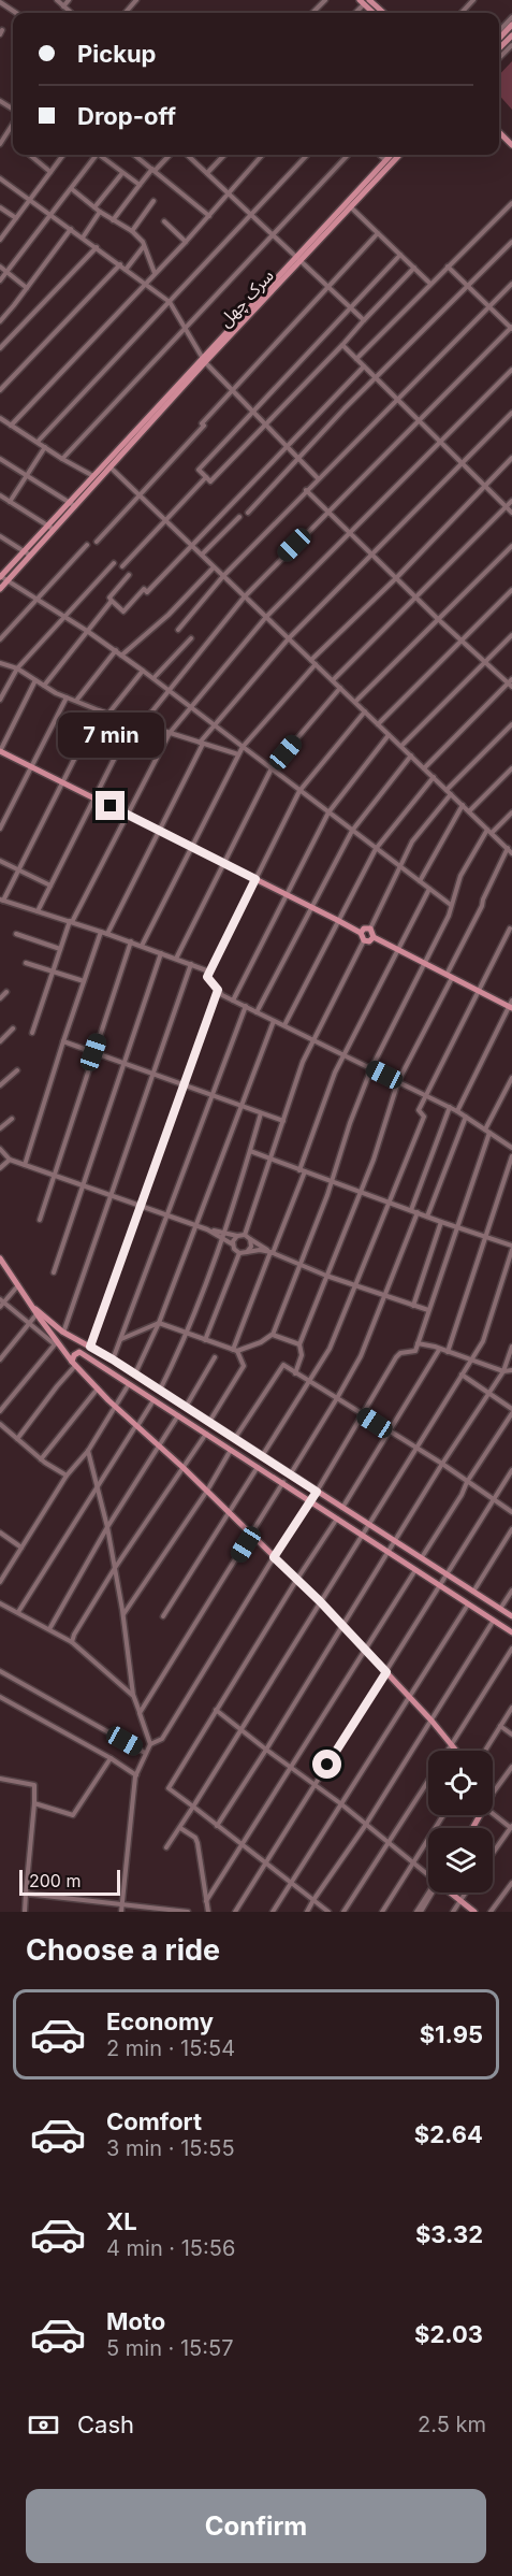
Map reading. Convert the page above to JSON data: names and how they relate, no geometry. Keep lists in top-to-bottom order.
{
  "streets": {
    "main road": ["سرک چهل"]
  },
  "scale_bar": "200 m",
  "page": {
    "banner": ["Pickup", "Drop-off"],
    "bubble": "7 min",
    "scale": "200 m",
    "heading": "Choose a ride",
    "list": [
      {
        "name": "Economy",
        "note": "2 min · 15:54",
        "value": "$1.95"
      },
      {
        "name": "Comfort",
        "note": "3 min · 15:55",
        "value": "$2.64"
      },
      {
        "name": "XL",
        "note": "4 min · 15:56",
        "value": "$3.32"
      },
      {
        "name": "Moto",
        "note": "5 min · 15:57",
        "value": "$2.03"
      }
    ],
    "pay": ["Cash", "2.5 km"],
    "buttons": "Confirm"
  }
}
